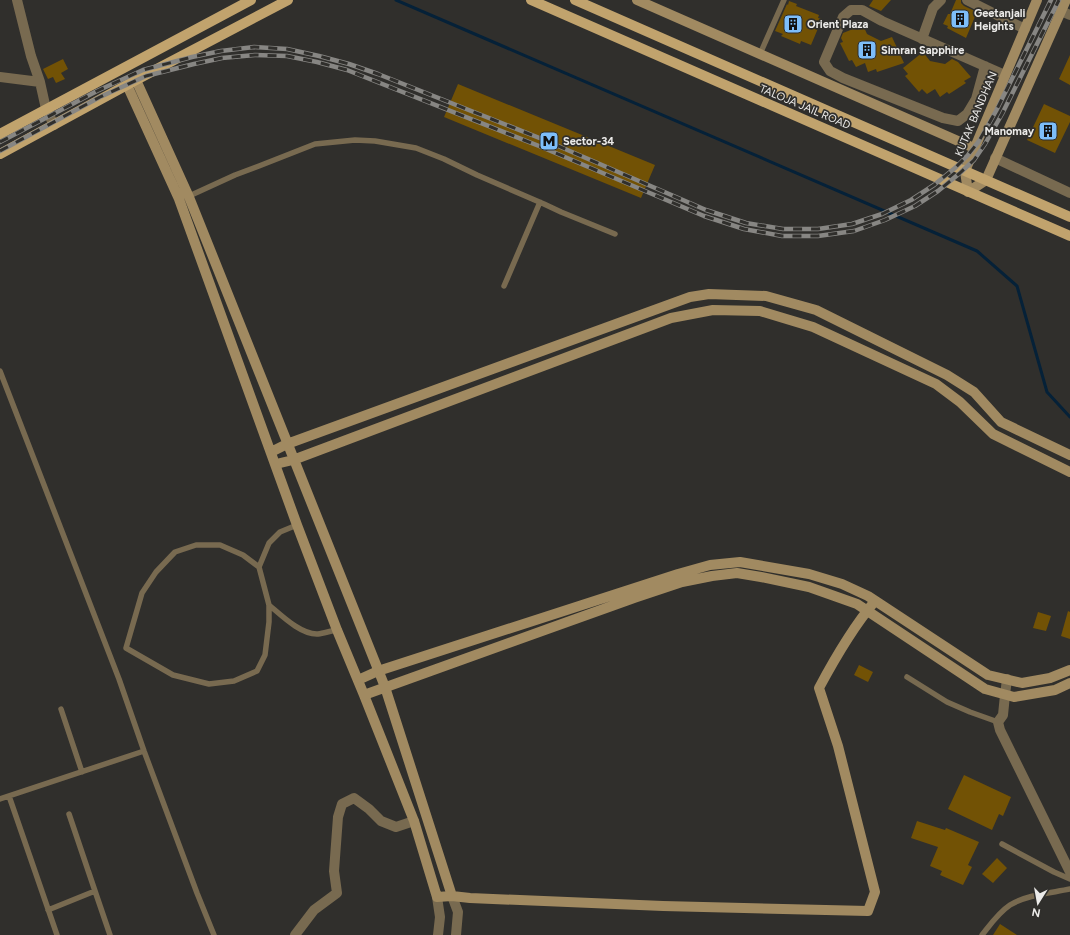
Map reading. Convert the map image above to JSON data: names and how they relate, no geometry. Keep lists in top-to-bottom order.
{
  "streets": {
    "main road": ["TALOJA JAIL ROAD"],
    "street": ["KUTAK BANDHAN"]
  },
  "crossings": [
    ["TALOJA JAIL ROAD", "KUTAK BANDHAN"]
  ],
  "places": {
    "building": [
      "Geetanjali Heights",
      "Orient Plaza",
      "Simran Sapphire",
      "Manomay"
    ],
    "metro station": ["Sector-34"]
  },
  "north": "bottom"
}
